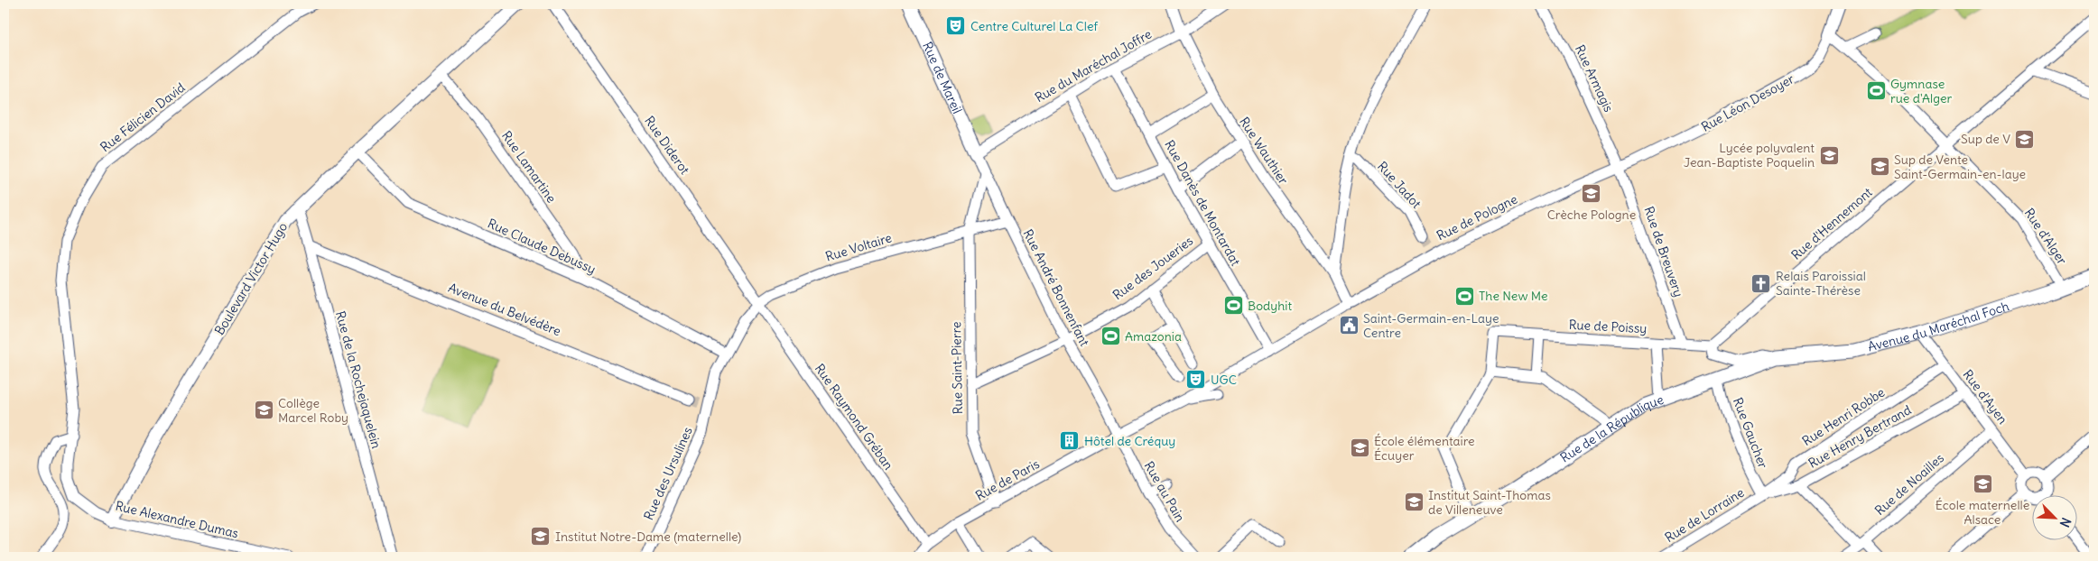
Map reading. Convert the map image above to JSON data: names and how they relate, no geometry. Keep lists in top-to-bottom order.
{
  "streets": {
    "main road": ["Rue de Mareil", "Avenue du Maréchal Foch", "Rue de la République"],
    "street": [
      "Rue du Maréchal Joffre",
      "Rue Armagis",
      "Rue Léon Desoyer",
      "Rue Félicien David",
      "Rue Diderot",
      "Rue Wauthier",
      "Rue Lamartine",
      "Rue Jadot",
      "Rue Danès de Montardat",
      "Rue de Pologne",
      "Rue d'Hennemont",
      "Rue d'Alger",
      "Rue Claude Debussy",
      "Rue Voltaire",
      "Rue de Breuvery",
      "Rue des Joueries",
      "Boulevard Victor Hugo",
      "Rue André Bonnenfant",
      "Avenue du Belvédère",
      "Rue de Poissy",
      "Rue Saint-Pierre",
      "Rue de la Rochejaquelein",
      "Rue d'Ayen",
      "Rue Raymond Gréban",
      "Rue Henri Robbe",
      "Rue Gaucher",
      "Rue Henry Bertrand",
      "Rue des Ursulines",
      "Rue de Paris",
      "Rue de Noailles",
      "Rue au Pain",
      "Rue de Lorraine",
      "Rue Alexandre Dumas"
    ]
  },
  "crossings": [
    ["Rue du Maréchal Joffre", "Rue de Mareil"],
    ["Rue du Maréchal Joffre", "Rue Wauthier"],
    ["Rue du Maréchal Joffre", "Rue Danès de Montardat"],
    ["Rue du Maréchal Joffre", "Rue André Bonnenfant"],
    ["Rue de Mareil", "Rue André Bonnenfant"],
    ["Rue Armagis", "Rue Léon Desoyer"],
    ["Rue Armagis", "Rue de Pologne"],
    ["Rue Armagis", "Rue de Breuvery"],
    ["Rue Léon Desoyer", "Rue de Pologne"],
    ["Rue Léon Desoyer", "Rue d'Alger"],
    ["Rue Léon Desoyer", "Rue de Breuvery"],
    ["Rue Félicien David", "Rue Alexandre Dumas"],
    ["Rue Diderot", "Rue Voltaire"],
    ["Rue Diderot", "Rue Raymond Gréban"],
    ["Rue Diderot", "Rue des Ursulines"],
    ["Rue Wauthier", "Rue de Pologne"],
    ["Rue Lamartine", "Rue Claude Debussy"],
    ["Rue Lamartine", "Boulevard Victor Hugo"],
    ["Rue Danès de Montardat", "Rue de Pologne"],
    ["Rue Danès de Montardat", "Rue des Joueries"],
    ["Rue de Pologne", "Rue de Breuvery"],
    ["Rue de Pologne", "Rue de Paris"],
    ["Rue d'Hennemont", "Rue d'Alger"],
    ["Rue d'Hennemont", "Rue de Poissy"],
    ["Rue d'Alger", "Avenue du Maréchal Foch"],
    ["Rue Claude Debussy", "Boulevard Victor Hugo"],
    ["Rue Claude Debussy", "Rue des Ursulines"],
    ["Rue Voltaire", "Rue André Bonnenfant"],
    ["Rue Voltaire", "Rue Saint-Pierre"],
    ["Rue Voltaire", "Rue Raymond Gréban"],
    ["Rue Voltaire", "Rue des Ursulines"],
    ["Rue de Breuvery", "Rue de Poissy"],
    ["Rue des Joueries", "Rue André Bonnenfant"],
    ["Rue des Joueries", "Rue Saint-Pierre"],
    ["Boulevard Victor Hugo", "Rue de la Rochejaquelein"],
    ["Boulevard Victor Hugo", "Rue Alexandre Dumas"],
    ["Rue André Bonnenfant", "Rue Saint-Pierre"],
    ["Rue André Bonnenfant", "Rue de Paris"],
    ["Rue André Bonnenfant", "Rue au Pain"],
    ["Avenue du Belvédère", "Rue de la Rochejaquelein"],
    ["Avenue du Maréchal Foch", "Rue de Poissy"],
    ["Avenue du Maréchal Foch", "Rue d'Ayen"],
    ["Avenue du Maréchal Foch", "Rue de la République"],
    ["Avenue du Maréchal Foch", "Rue Gaucher"],
    ["Rue Saint-Pierre", "Rue de Paris"],
    ["Rue d'Ayen", "Rue Henri Robbe"],
    ["Rue d'Ayen", "Rue Henry Bertrand"],
    ["Rue d'Ayen", "Rue de Noailles"],
    ["Rue Raymond Gréban", "Rue des Ursulines"],
    ["Rue Raymond Gréban", "Rue de Paris"],
    ["Rue Henri Robbe", "Rue Gaucher"],
    ["Rue Henri Robbe", "Rue Henry Bertrand"],
    ["Rue Henri Robbe", "Rue de Lorraine"],
    ["Rue de la République", "Rue Gaucher"],
    ["Rue Gaucher", "Rue Henry Bertrand"],
    ["Rue Gaucher", "Rue de Lorraine"],
    ["Rue Henry Bertrand", "Rue de Lorraine"],
    ["Rue de Paris", "Rue au Pain"]
  ],
  "places": {
    "theatre": ["Centre Culturel La Clef", "UGC"],
    "sports": [
      "Gymnase rue d'Alger",
      "The New Me",
      "Bodyhit",
      "Amazonia"
    ],
    "school or university": [
      "Sup de V",
      "Lycée polyvalent Jean-Baptiste Poquelin",
      "Sup de Vente Saint-Germain-en-laye",
      "Crèche Pologne",
      "Collège Marcel Roby",
      "École élémentaire Écuyer",
      "École maternelle Alsace",
      "Institut Saint-Thomas de Villeneuve",
      "Institut Notre-Dame (maternelle)"
    ],
    "church": ["Relais Paroissial Sainte-Thérèse"],
    "public building": ["Saint-Germain-en-Laye Centre"],
    "building": ["Hôtel de Créquy"]
  },
  "north": "bottom right"
}
